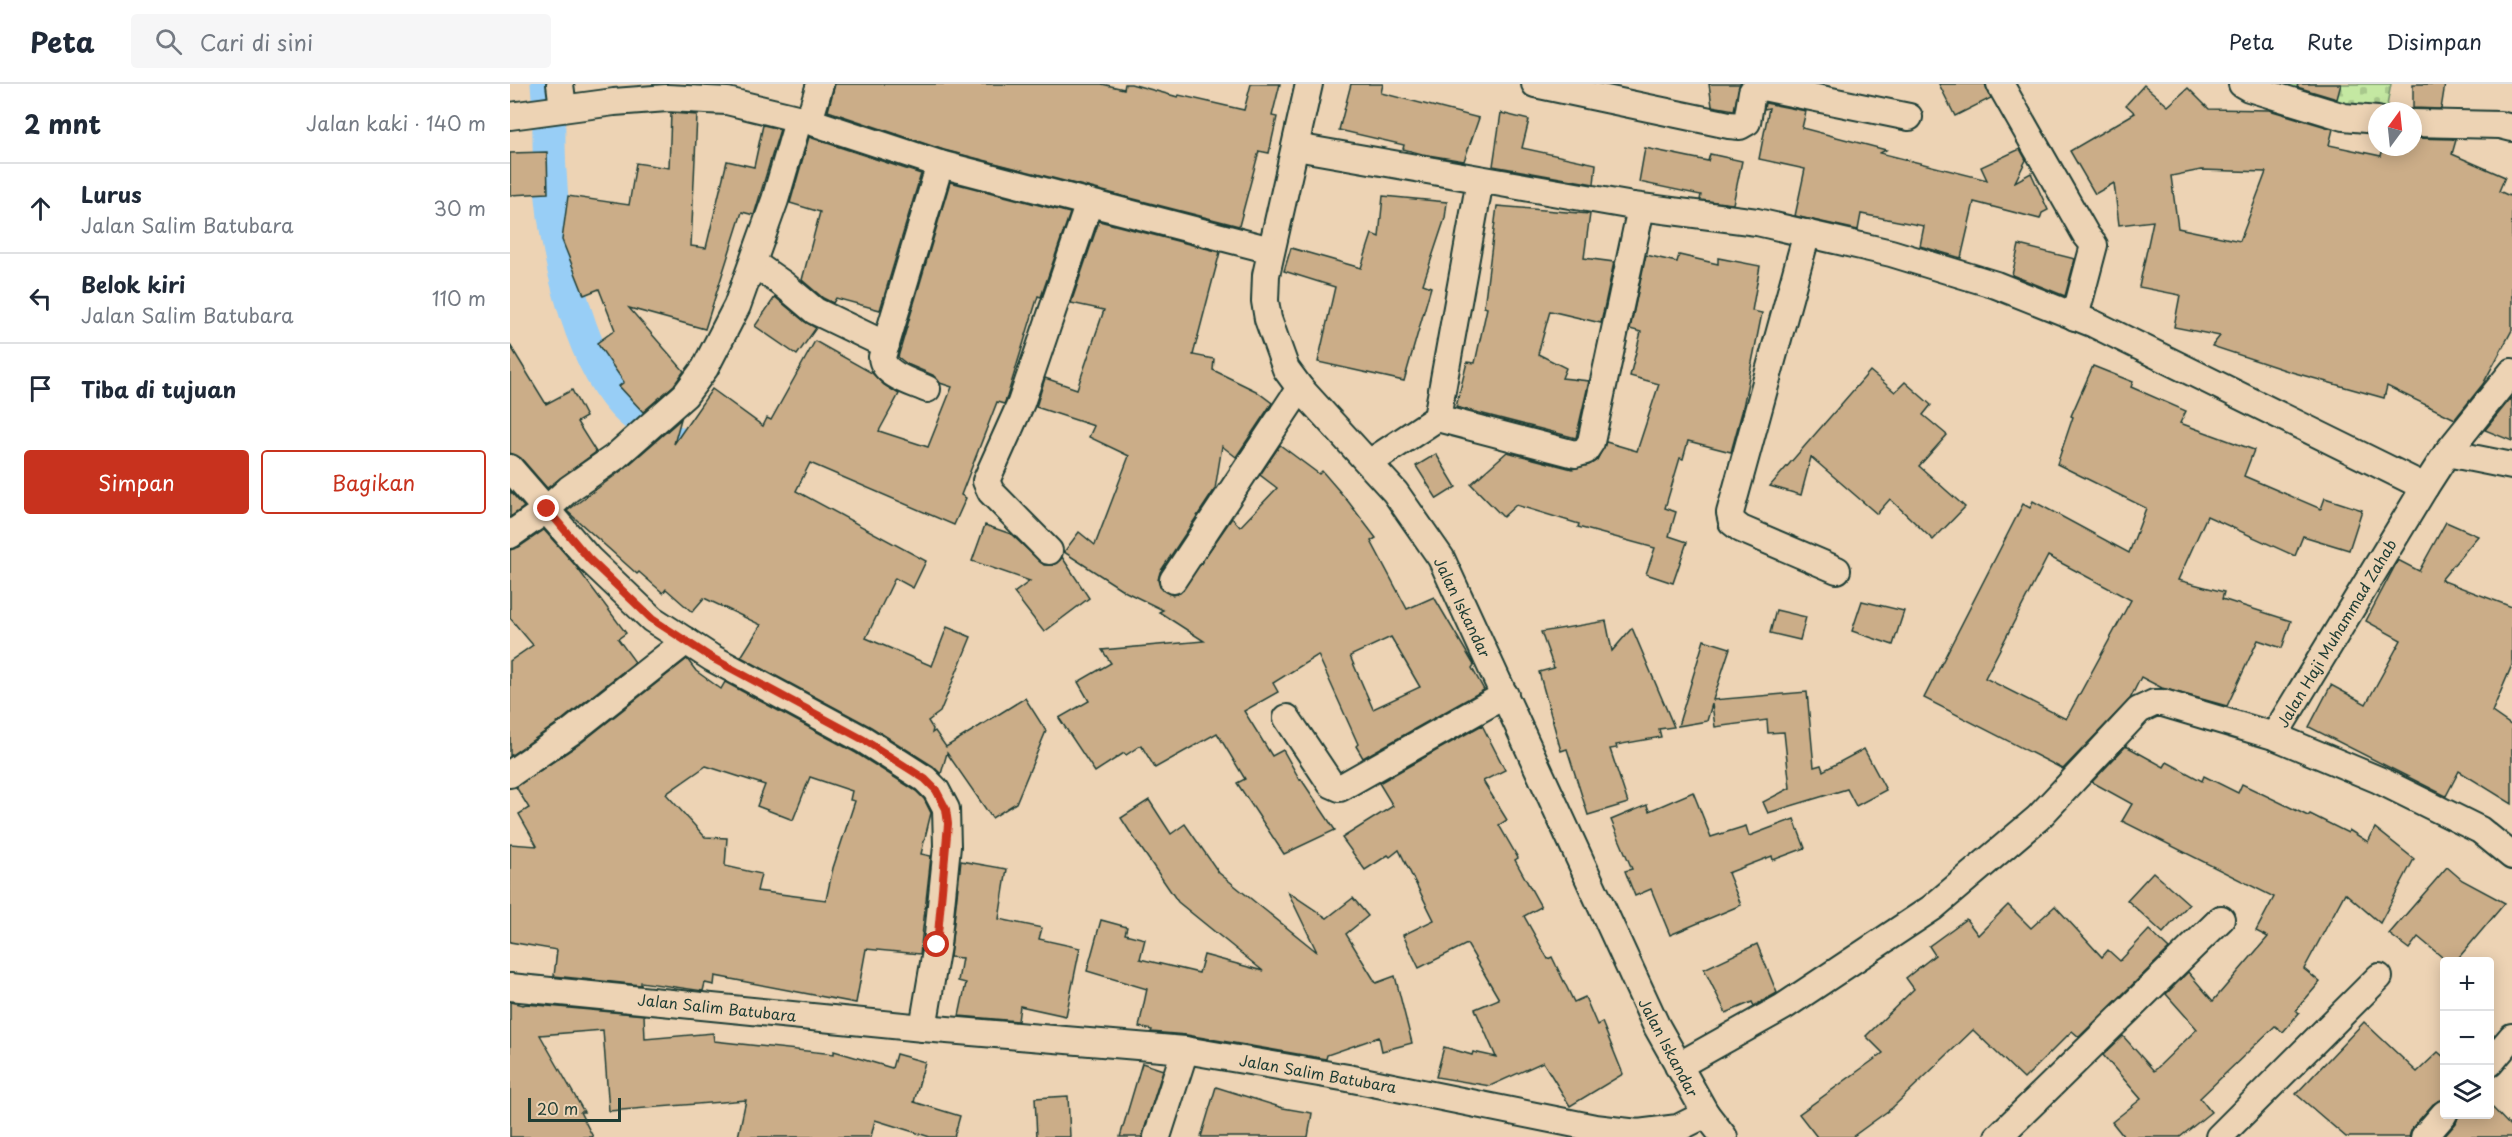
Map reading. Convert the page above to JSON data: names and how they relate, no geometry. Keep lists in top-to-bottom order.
{
  "streets": {
    "street": ["Jalan Iskandar", "Jalan Haji Muhammad Zahab", "Jalan Salim Batubara"]
  },
  "crossings": [
    ["Jalan Iskandar", "Jalan Salim Batubara"]
  ],
  "scale_bar": "20 m",
  "north": "top",
  "page": {
    "header": "Peta",
    "search": "Cari di sini",
    "nav": ["Peta", "Rute", "Disimpan"],
    "heading": ["2 mnt", "Jalan kaki · 140 m"],
    "list": [
      ["Lurus", "Jalan Salim Batubara", "30 m"],
      ["Belok kiri", "Jalan Salim Batubara", "110 m"],
      "Tiba di tujuan"
    ],
    "buttons": ["Simpan", "Bagikan"],
    "map_buttons": ["+", "−"],
    "scale": "20 m"
  }
}
